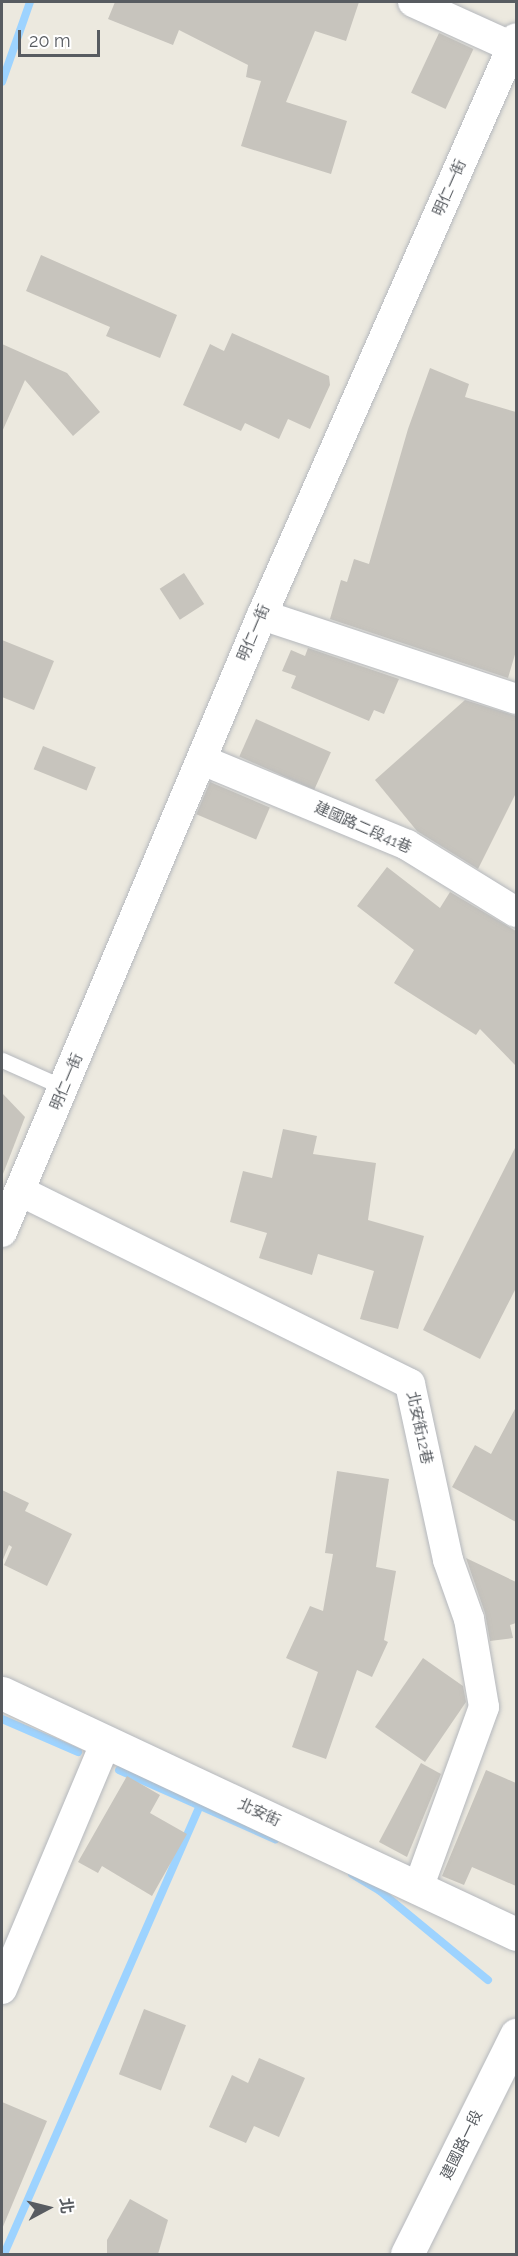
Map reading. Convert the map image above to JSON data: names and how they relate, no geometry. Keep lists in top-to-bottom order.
{
  "streets": {
    "street": [
      "明仁一街",
      "建國路二段41巷",
      "北安街12巷",
      "北安街",
      "建國路一段"
    ]
  },
  "crossings": [
    ["明仁一街", "建國路二段41巷"],
    ["明仁一街", "北安街12巷"],
    ["北安街12巷", "北安街"]
  ],
  "scale_bar": "20 m",
  "north": "right"
}
